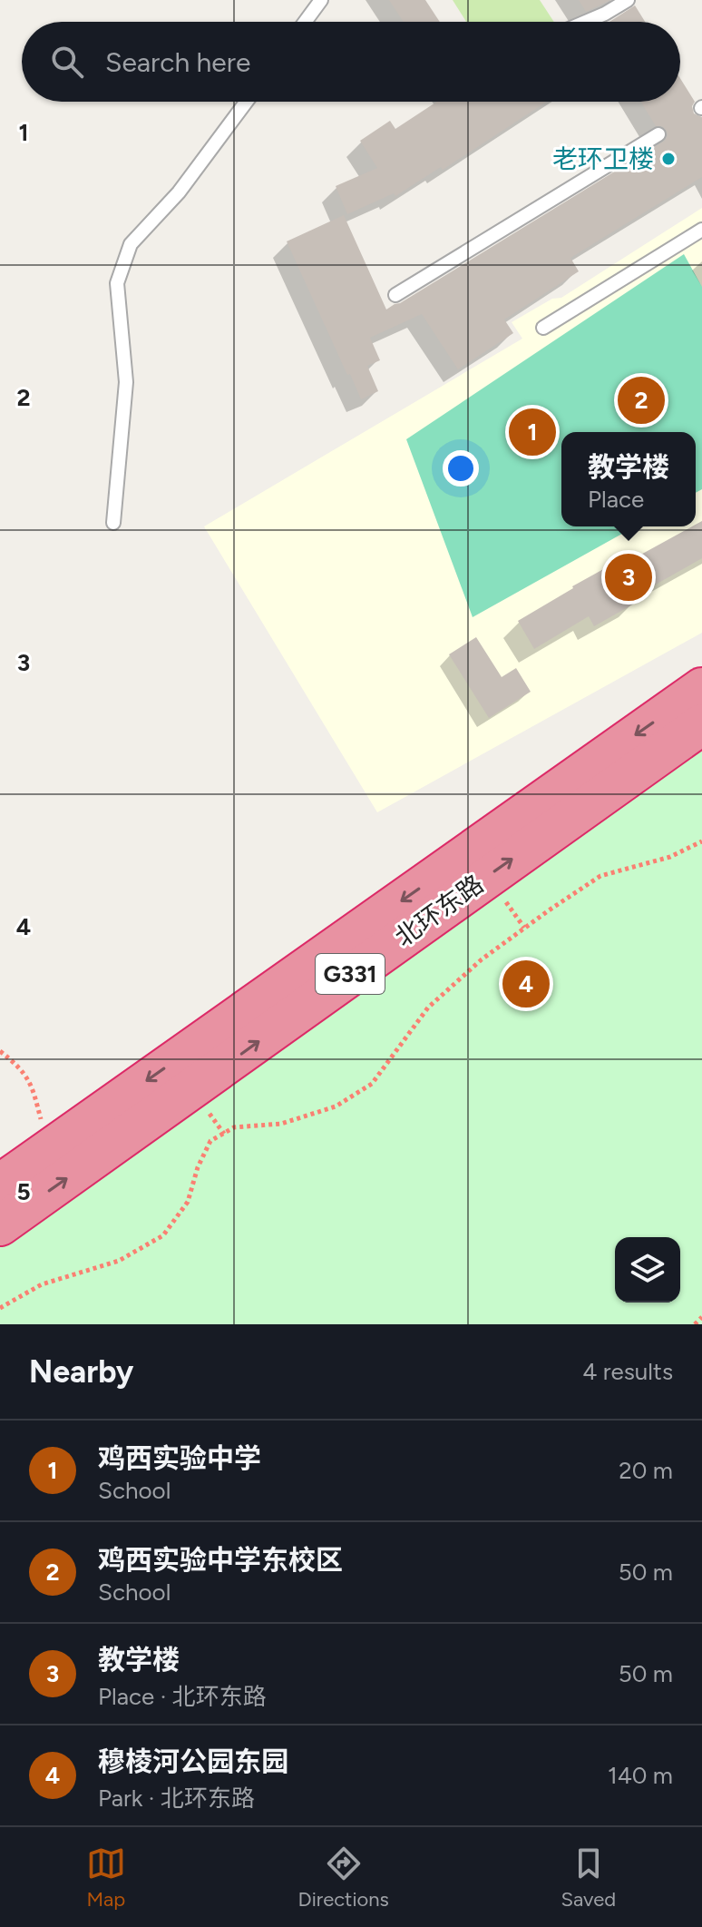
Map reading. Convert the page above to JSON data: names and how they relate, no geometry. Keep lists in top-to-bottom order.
{
  "streets": {
    "highway": ["北环东路", "G331"]
  },
  "places": ["老环卫楼"],
  "page": {
    "search": "Search here",
    "pins": [
      "2",
      "1",
      "3",
      "4"
    ],
    "popup": ["教学楼", "Place"],
    "heading": ["Nearby", "4 results"],
    "list": [
      {
        "mark": "1",
        "name": "鸡西实验中学",
        "note": "School",
        "value": "20 m"
      },
      {
        "mark": "2",
        "name": "鸡西实验中学东校区",
        "note": "School",
        "value": "50 m"
      },
      {
        "mark": "3",
        "name": "教学楼",
        "note": "Place · 北环东路",
        "value": "50 m"
      },
      {
        "mark": "4",
        "name": "穆棱河公园东园",
        "note": "Park · 北环东路",
        "value": "140 m"
      }
    ],
    "nav": ["Map", "Directions", "Saved"]
  },
  "grid": {
    "rows": [
      "1",
      "2",
      "3",
      "4",
      "5"
    ]
  }
}
